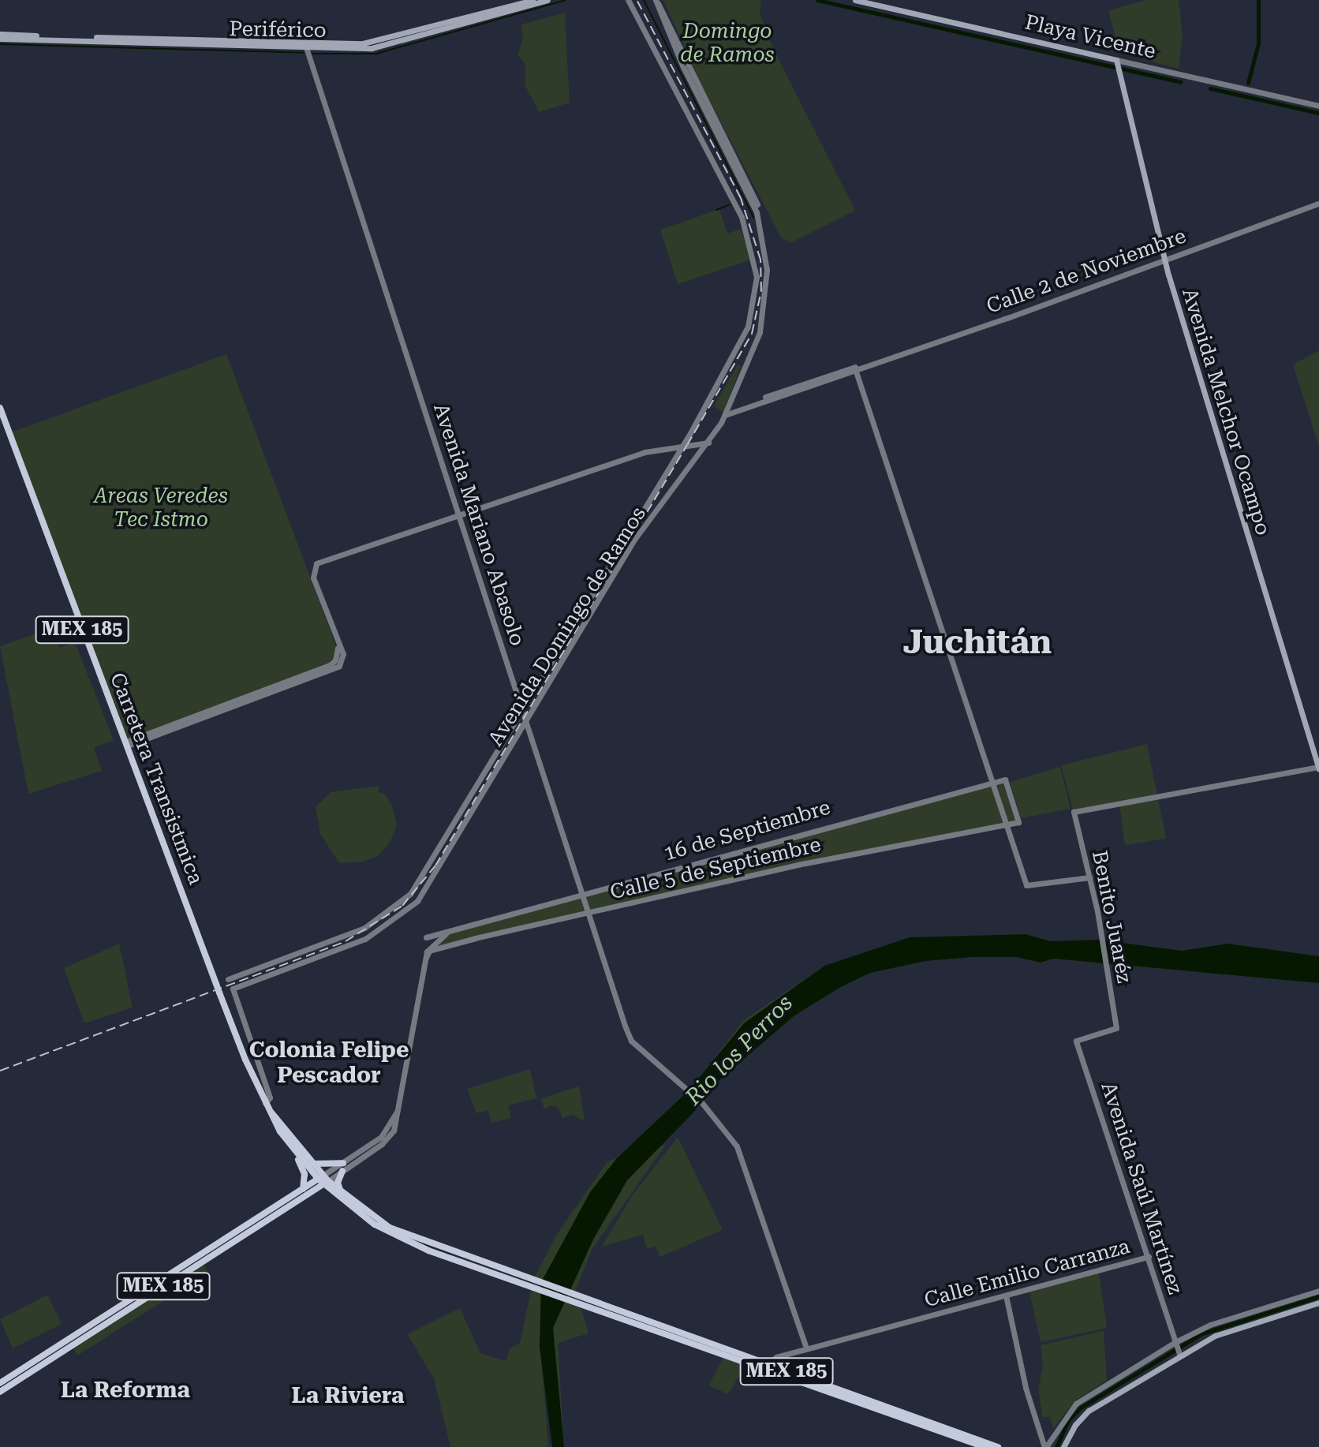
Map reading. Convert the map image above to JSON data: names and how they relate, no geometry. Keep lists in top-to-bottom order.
{
  "streets": {
    "main road": [
      "Periférico",
      "Playa Vicente",
      "Avenida Melchor Ocampo",
      "MEX 185",
      "Carretera Transistmica"
    ],
    "street": [
      "Calle 2 de Noviembre",
      "Avenida Mariano Abasolo",
      "Avenida Domingo de Ramos",
      "16 de Septiembre",
      "Calle 5 de Septiembre",
      "Benito Juaréz",
      "Avenida Saúl Martínez",
      "Calle Emilio Carranza"
    ]
  },
  "crossings": [
    ["Periférico", "Avenida Mariano Abasolo"],
    ["Playa Vicente", "Avenida Melchor Ocampo"],
    ["Calle 2 de Noviembre", "Avenida Melchor Ocampo"],
    ["Calle 2 de Noviembre", "Avenida Domingo de Ramos"],
    ["Avenida Melchor Ocampo", "Benito Juaréz"],
    ["Avenida Mariano Abasolo", "Avenida Domingo de Ramos"],
    ["Avenida Mariano Abasolo", "16 de Septiembre"],
    ["Avenida Mariano Abasolo", "Calle 5 de Septiembre"],
    ["Avenida Mariano Abasolo", "Calle Emilio Carranza"],
    ["Avenida Domingo de Ramos", "MEX 185"],
    ["Avenida Domingo de Ramos", "Carretera Transistmica"],
    ["MEX 185", "Carretera Transistmica"],
    ["MEX 185", "Calle Emilio Carranza"],
    ["16 de Septiembre", "Calle 5 de Septiembre"],
    ["Benito Juaréz", "Avenida Saúl Martínez"],
    ["Avenida Saúl Martínez", "Calle Emilio Carranza"]
  ],
  "districts": [
    "Juchitán",
    "Colonia Felipe Pescador",
    "La Reforma",
    "La Riviera"
  ],
  "water": ["Rio los Perros"],
  "parks": ["Domingo de Ramos", "Areas Veredes Tec Istmo"]
}
